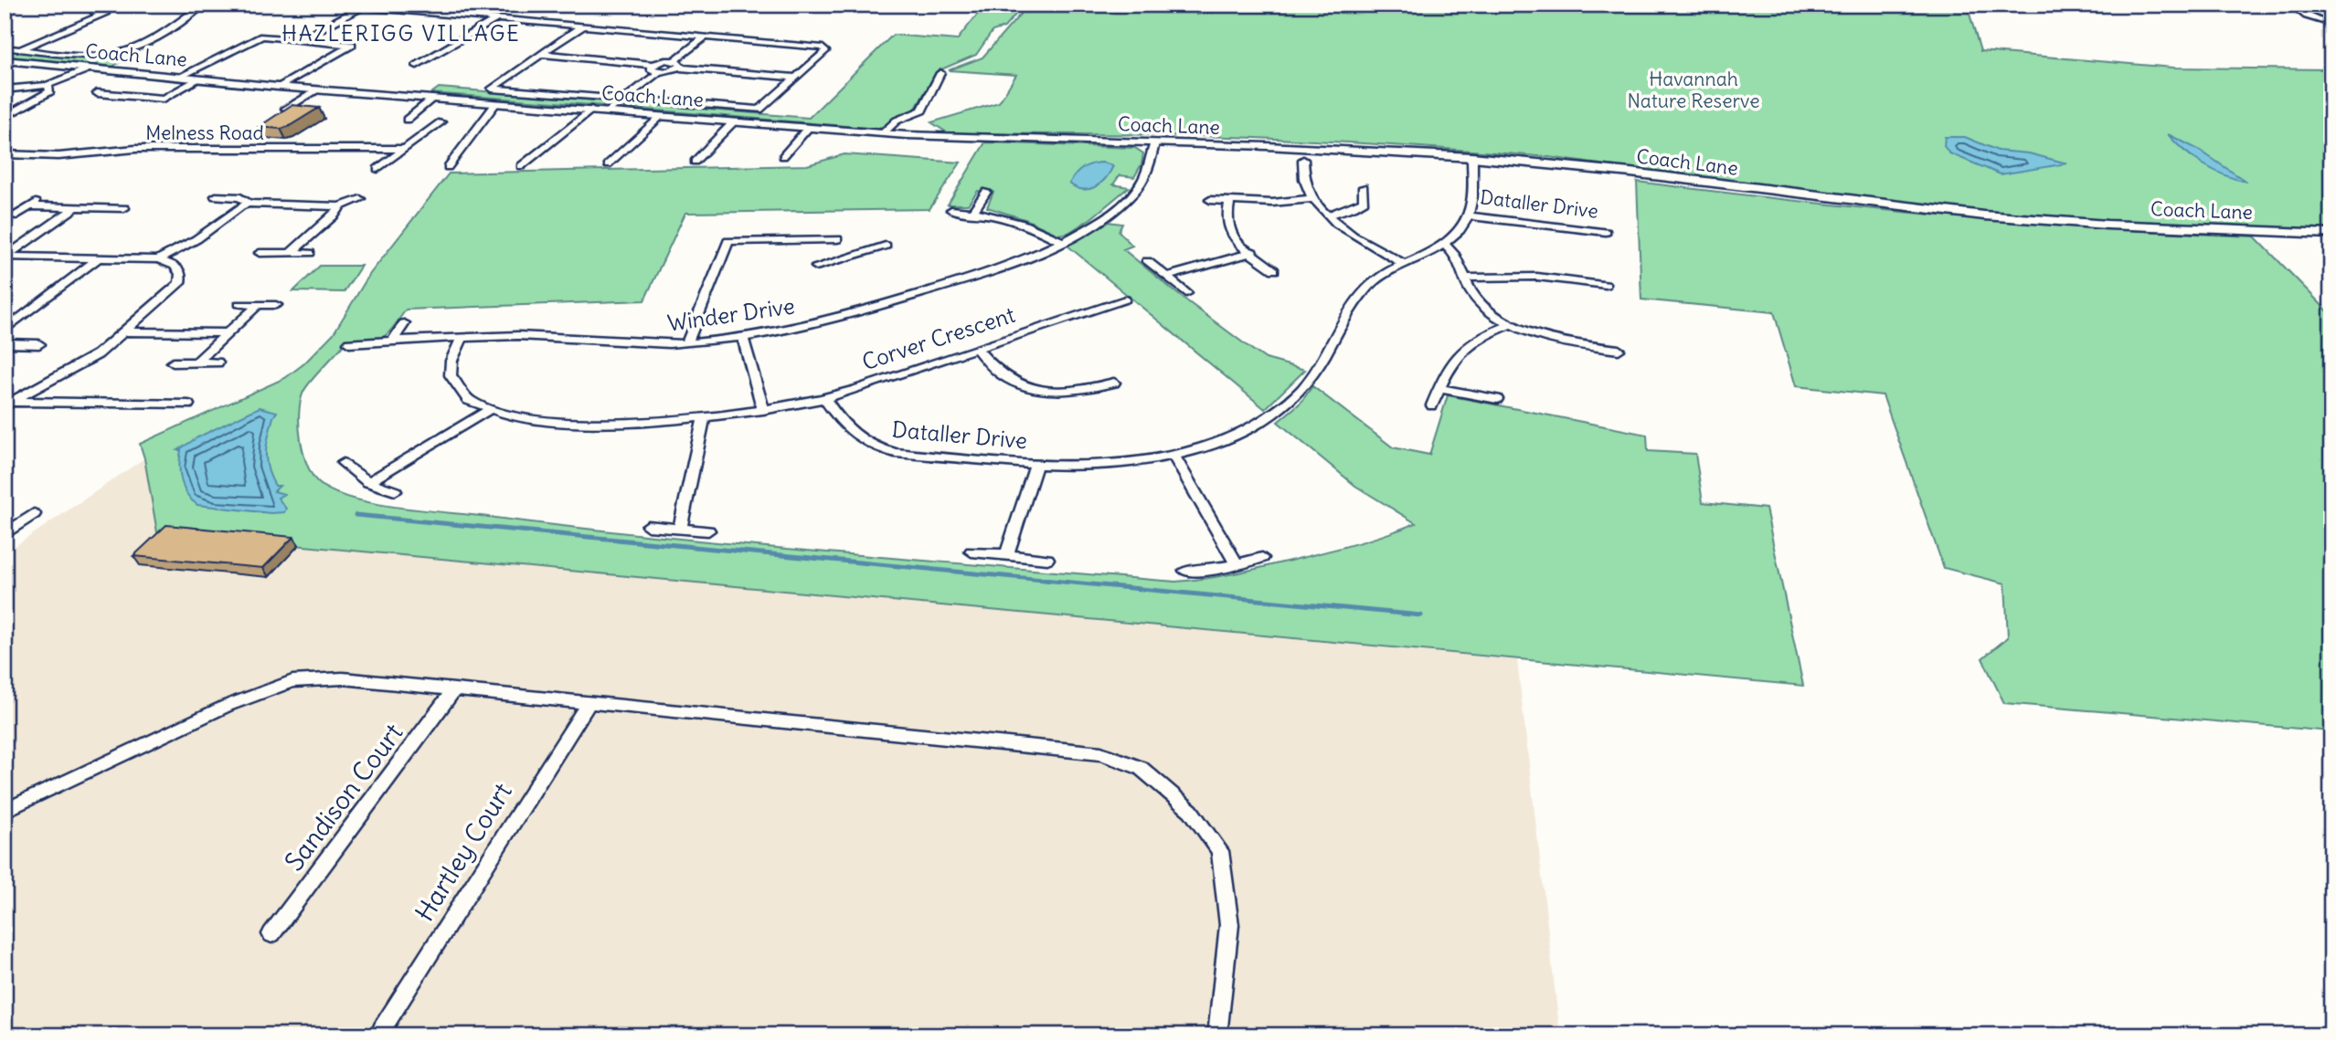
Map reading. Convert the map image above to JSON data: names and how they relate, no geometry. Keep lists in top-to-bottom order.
{
  "streets": {
    "street": [
      "Coach Lane",
      "Melness Road",
      "Dataller Drive",
      "Winder Drive",
      "Corver Crescent",
      "Sandison Court",
      "Hartley Court"
    ]
  },
  "crossings": [
    ["Coach Lane", "Dataller Drive"],
    ["Coach Lane", "Winder Drive"],
    ["Dataller Drive", "Corver Crescent"],
    ["Winder Drive", "Corver Crescent"]
  ],
  "districts": ["HAZLERIGG VILLAGE"],
  "parks": ["Havannah Nature Reserve"]
}
